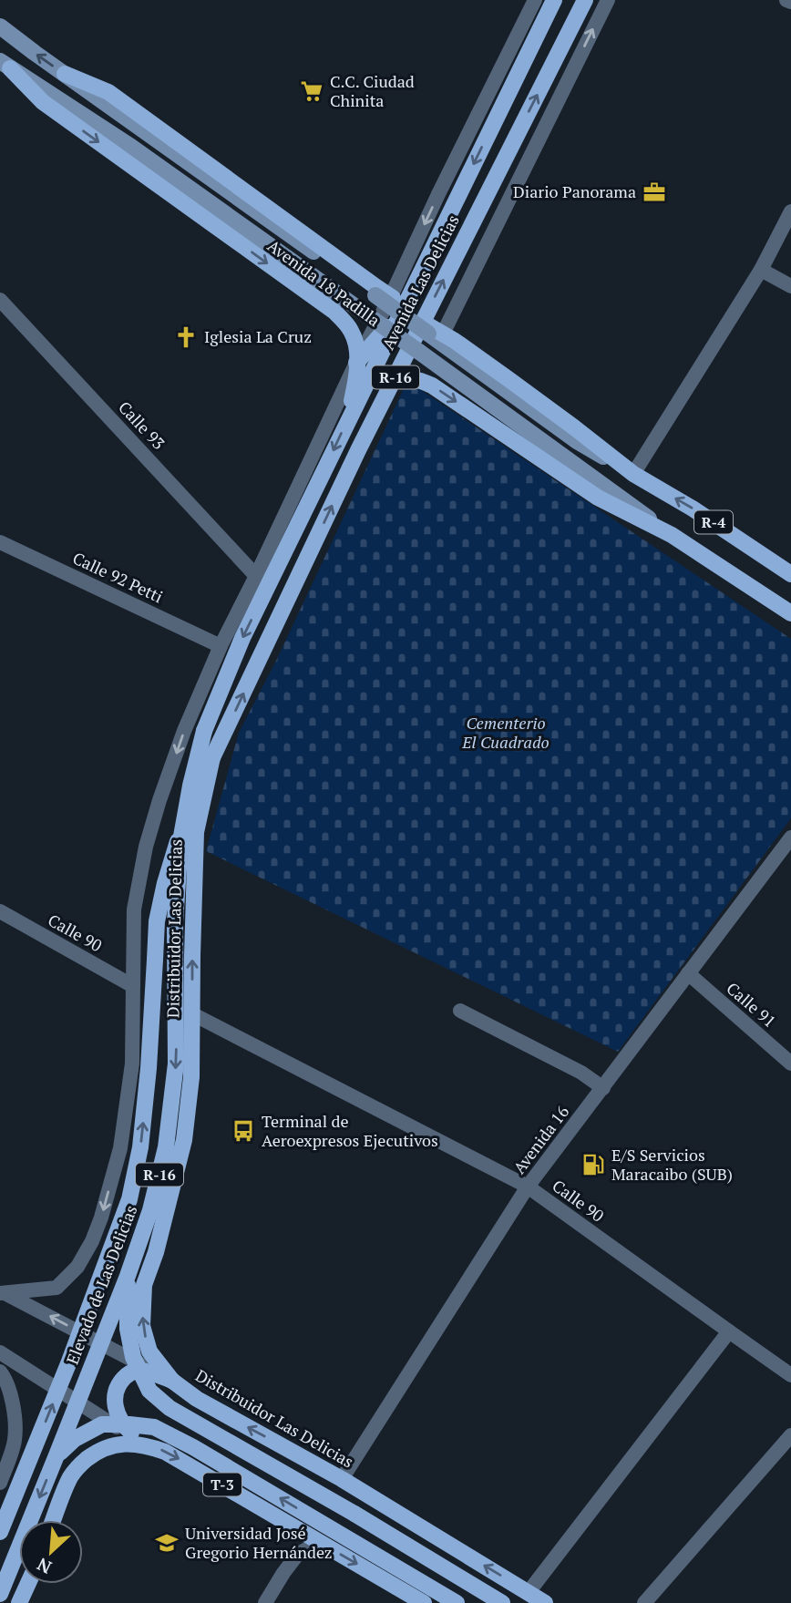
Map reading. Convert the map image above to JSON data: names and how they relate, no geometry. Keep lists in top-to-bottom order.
{
  "streets": {
    "main road": [
      "Avenida Las Delicias",
      "R-16",
      "R-4",
      "Distribuidor Las Delicias",
      "Elevado de Las Delicias",
      "T-3"
    ],
    "street": [
      "Avenida 18 Padilla",
      "Calle 93",
      "Calle 92 Petti",
      "Calle 90",
      "Calle 91",
      "Avenida 16"
    ]
  },
  "crossings": [
    ["Avenida Las Delicias", "Distribuidor Las Delicias"],
    ["Avenida Las Delicias", "Elevado de Las Delicias"],
    ["Avenida 18 Padilla", "R-4"],
    ["R-16", "Calle 93"],
    ["R-16", "Calle 92 Petti"],
    ["R-16", "Distribuidor Las Delicias"],
    ["Calle 92 Petti", "Distribuidor Las Delicias"],
    ["Distribuidor Las Delicias", "Calle 90"],
    ["Distribuidor Las Delicias", "Avenida 16"],
    ["Distribuidor Las Delicias", "Elevado de Las Delicias"],
    ["Calle 90", "Avenida 16"],
    ["Calle 91", "Avenida 16"]
  ],
  "parks": ["Cementerio El Cuadrado"],
  "places": {
    "supermarket": ["C.C. Ciudad Chinita"],
    "office": ["Diario Panorama"],
    "church": ["Iglesia La Cruz"],
    "bus stop": ["Terminal de Aeroexpresos Ejecutivos"],
    "fuel station": ["E/S Servicios Maracaibo (SUB)"],
    "school or university": ["Universidad José Gregorio Hernández"]
  },
  "north": "bottom left"
}
